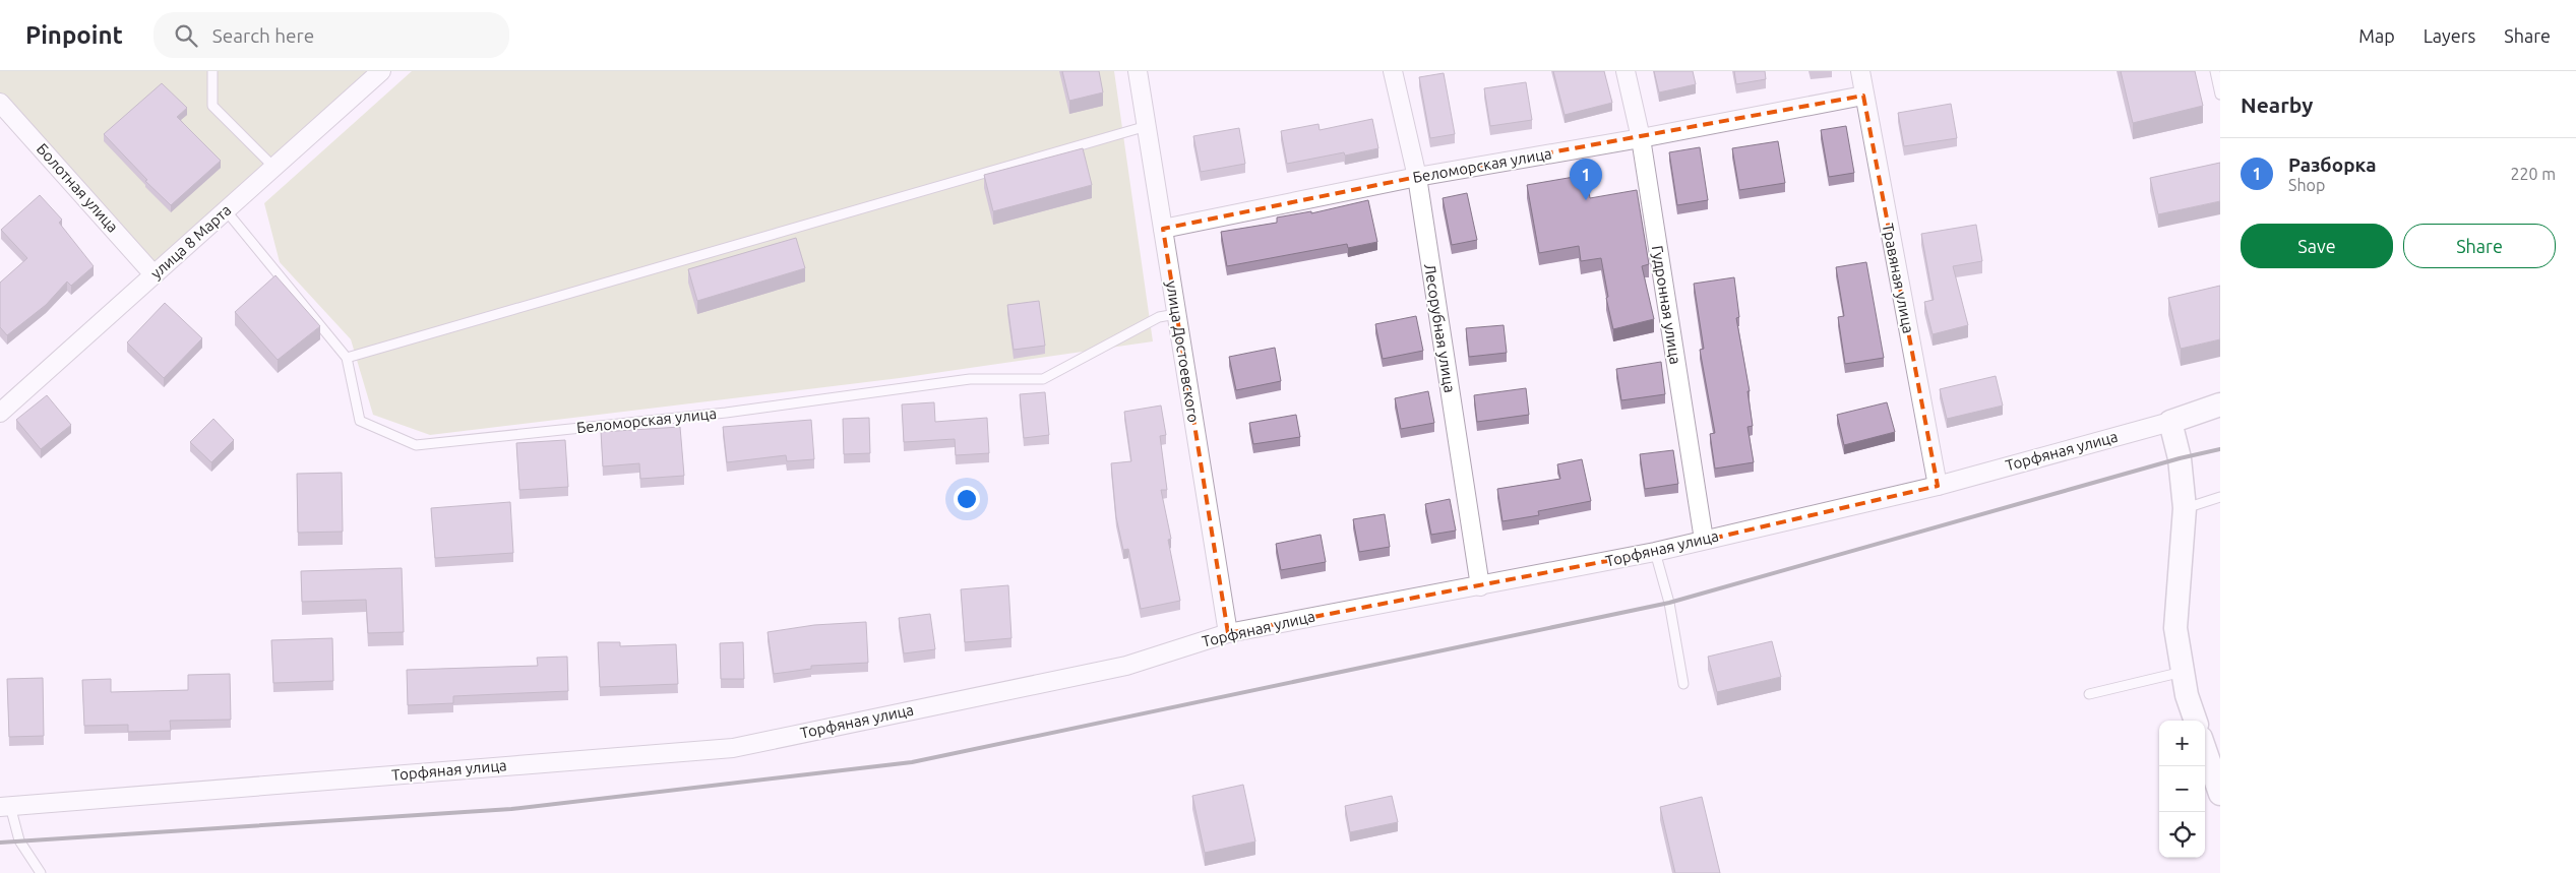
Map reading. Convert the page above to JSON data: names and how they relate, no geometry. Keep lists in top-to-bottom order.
{
  "streets": {
    "street": [
      "Беломорская улица",
      "Болотная улица",
      "улица 8 Марта",
      "Травяная улица",
      "Гудронная улица",
      "Лесорубная улица",
      "улица Достоевского",
      "Торфяная улица"
    ]
  },
  "crossings": [
    ["Беломорская улица", "улица 8 Марта"],
    ["Беломорская улица", "Травяная улица"],
    ["Беломорская улица", "Гудронная улица"],
    ["Беломорская улица", "Лесорубная улица"],
    ["Беломорская улица", "улица Достоевского"],
    ["Болотная улица", "улица 8 Марта"],
    ["Травяная улица", "Торфяная улица"],
    ["Гудронная улица", "Торфяная улица"],
    ["Лесорубная улица", "Торфяная улица"],
    ["улица Достоевского", "Торфяная улица"]
  ],
  "page": {
    "header": "Pinpoint",
    "search": "Search here",
    "nav": ["Map", "Layers", "Share"],
    "heading": "Nearby",
    "list": [
      {
        "mark": "1",
        "name": "Разборка",
        "note": "Shop",
        "value": "220 m"
      }
    ],
    "pins": "1",
    "buttons": ["Save", "Share"],
    "map_buttons": ["+", "−"]
  }
}
